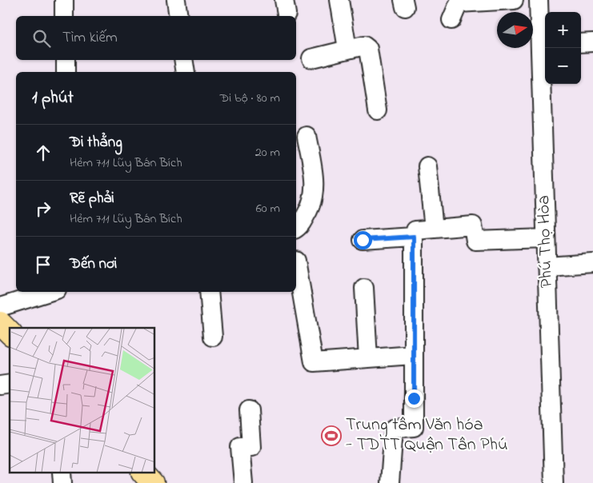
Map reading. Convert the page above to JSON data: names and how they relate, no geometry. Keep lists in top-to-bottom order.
{
  "streets": {
    "street": ["Phú Thọ Hòa"]
  },
  "places": {
    "sports": ["Trung tâm Văn hóa - TDTT Quận Tân Phú"]
  },
  "north": "right",
  "page": {
    "map_buttons": ["+", "−"],
    "search": "Tìm kiếm",
    "heading": ["1 phút", "Đi bộ · 80 m"],
    "list": [
      ["Đi thẳng", "Hẻm 711 Lũy Bán Bích", "20 m"],
      ["Rẽ phải", "Hẻm 711 Lũy Bán Bích", "60 m"],
      "Đến nơi"
    ]
  }
}
